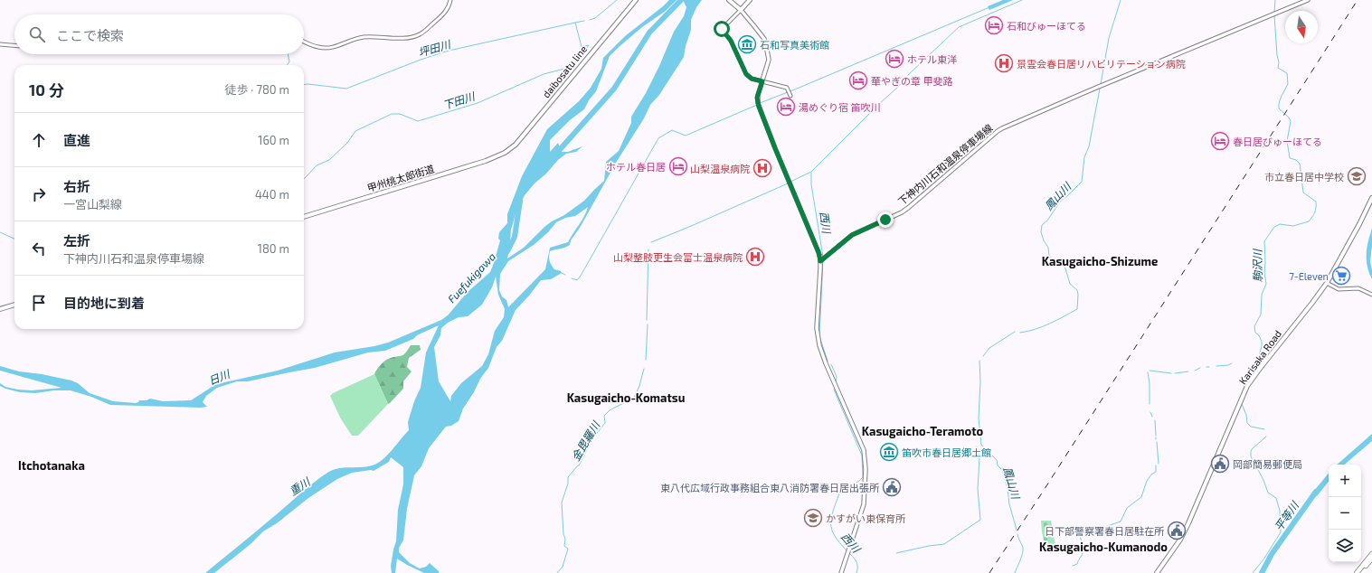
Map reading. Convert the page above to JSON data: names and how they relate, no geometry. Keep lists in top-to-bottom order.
{
  "streets": {
    "highway": ["daibosatu line", "甲州桃太郎街道", "Karisaka Road"],
    "main road": ["下神内川石和温泉停車場線"]
  },
  "crossings": [
    ["daibosatu line", "甲州桃太郎街道"]
  ],
  "districts": [
    "Kasugaicho-Shizume",
    "Kasugaicho-Komatsu",
    "Kasugaicho-Teramoto",
    "Itchotanaka",
    "Kasugaicho-Kumanodo"
  ],
  "water": [
    "坪田川",
    "下田川",
    "鳳山川",
    "西川",
    "駒沢川",
    "Fuefukigawa",
    "日川",
    "金毘羅川",
    "重川",
    "平等川"
  ],
  "places": {
    "hotel": [
      "石和びゅーほてる",
      "ホテル東洋",
      "華やぎの章 甲斐路",
      "湯めぐり宿 笛吹川",
      "春日居びゅーほてる",
      "ホテル春日居"
    ],
    "museum": ["石和写真美術館", "笛吹市春日居郷土館"],
    "hospital": ["景雲会春日居リハビリテーション病院", "山梨温泉病院", "山梨整肢更生会富士温泉病院"],
    "school or university": ["市立春日居中学校", "かすがい東保育所"],
    "supermarket": ["7-Eleven"],
    "public building": ["岡部簡易郵便局", "東八代広域行政事務組合東八消防署春日居出張所", "日下部警察署春日居駐在所"]
  },
  "north": "bottom",
  "page": {
    "search": "ここで検索",
    "heading": ["10 分", "徒歩 · 780 m"],
    "list": [
      ["直進", "160 m"],
      ["右折", "一宮山梨線", "440 m"],
      ["左折", "下神内川石和温泉停車場線", "180 m"],
      "目的地に到着"
    ],
    "map_buttons": ["+", "−"]
  }
}
